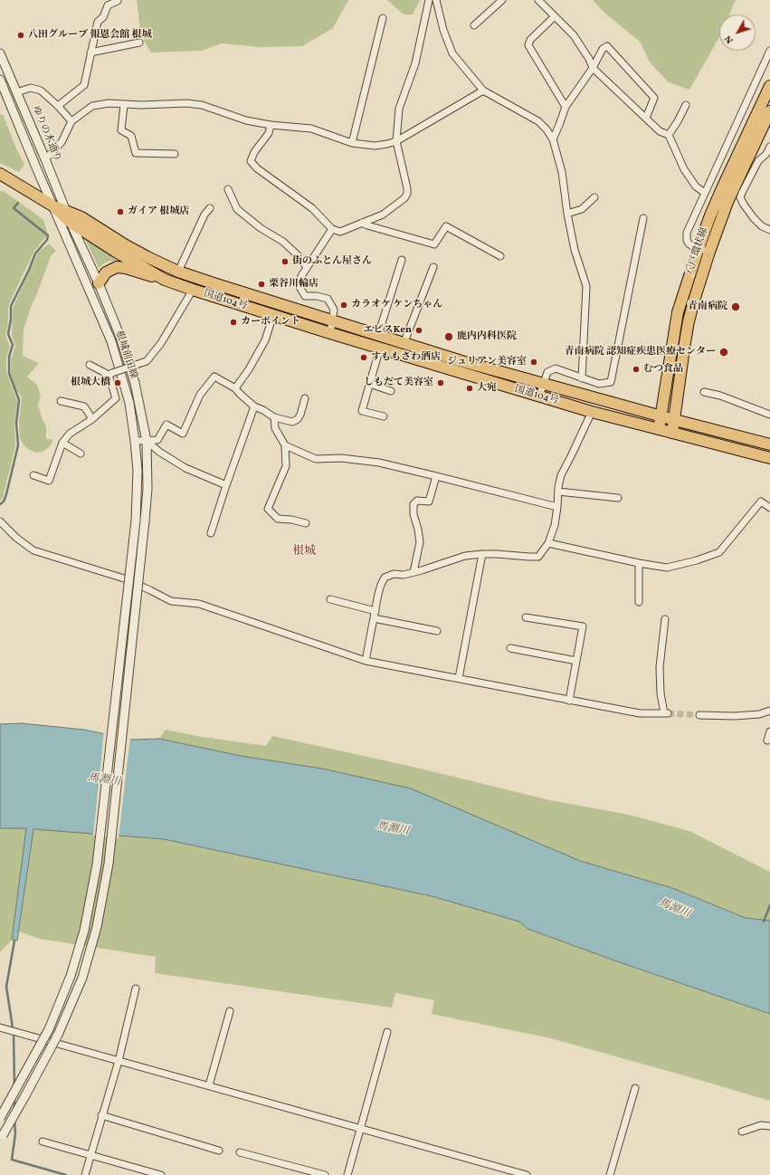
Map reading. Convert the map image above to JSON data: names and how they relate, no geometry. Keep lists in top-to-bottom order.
{
  "streets": {
    "main road": ["八戸環状線", "国道104号"],
    "street": ["ゆりの木通り", "根城前田線"]
  },
  "crossings": [
    ["ゆりの木通り", "国道104号"],
    ["ゆりの木通り", "根城前田線"],
    ["八戸環状線", "国道104号"],
    ["国道104号", "根城前田線"]
  ],
  "districts": ["根城"],
  "water": ["馬淵川"],
  "places": [
    "八田グループ 報恩会館 根城",
    "ガイア 根城店",
    "街のふとん屋さん",
    "栗谷川輪店",
    "カラオケ ケンちゃん",
    "青南病院",
    "カーポイント",
    "エビスKen",
    "鹿内内科医院",
    "青南病院 認知症疾患医療センター",
    "すももさわ酒店",
    "ジュリアン美容室",
    "むつ食品",
    "根城大橋",
    "しもだて美容室",
    "大宛"
  ],
  "north": "bottom left"
}
